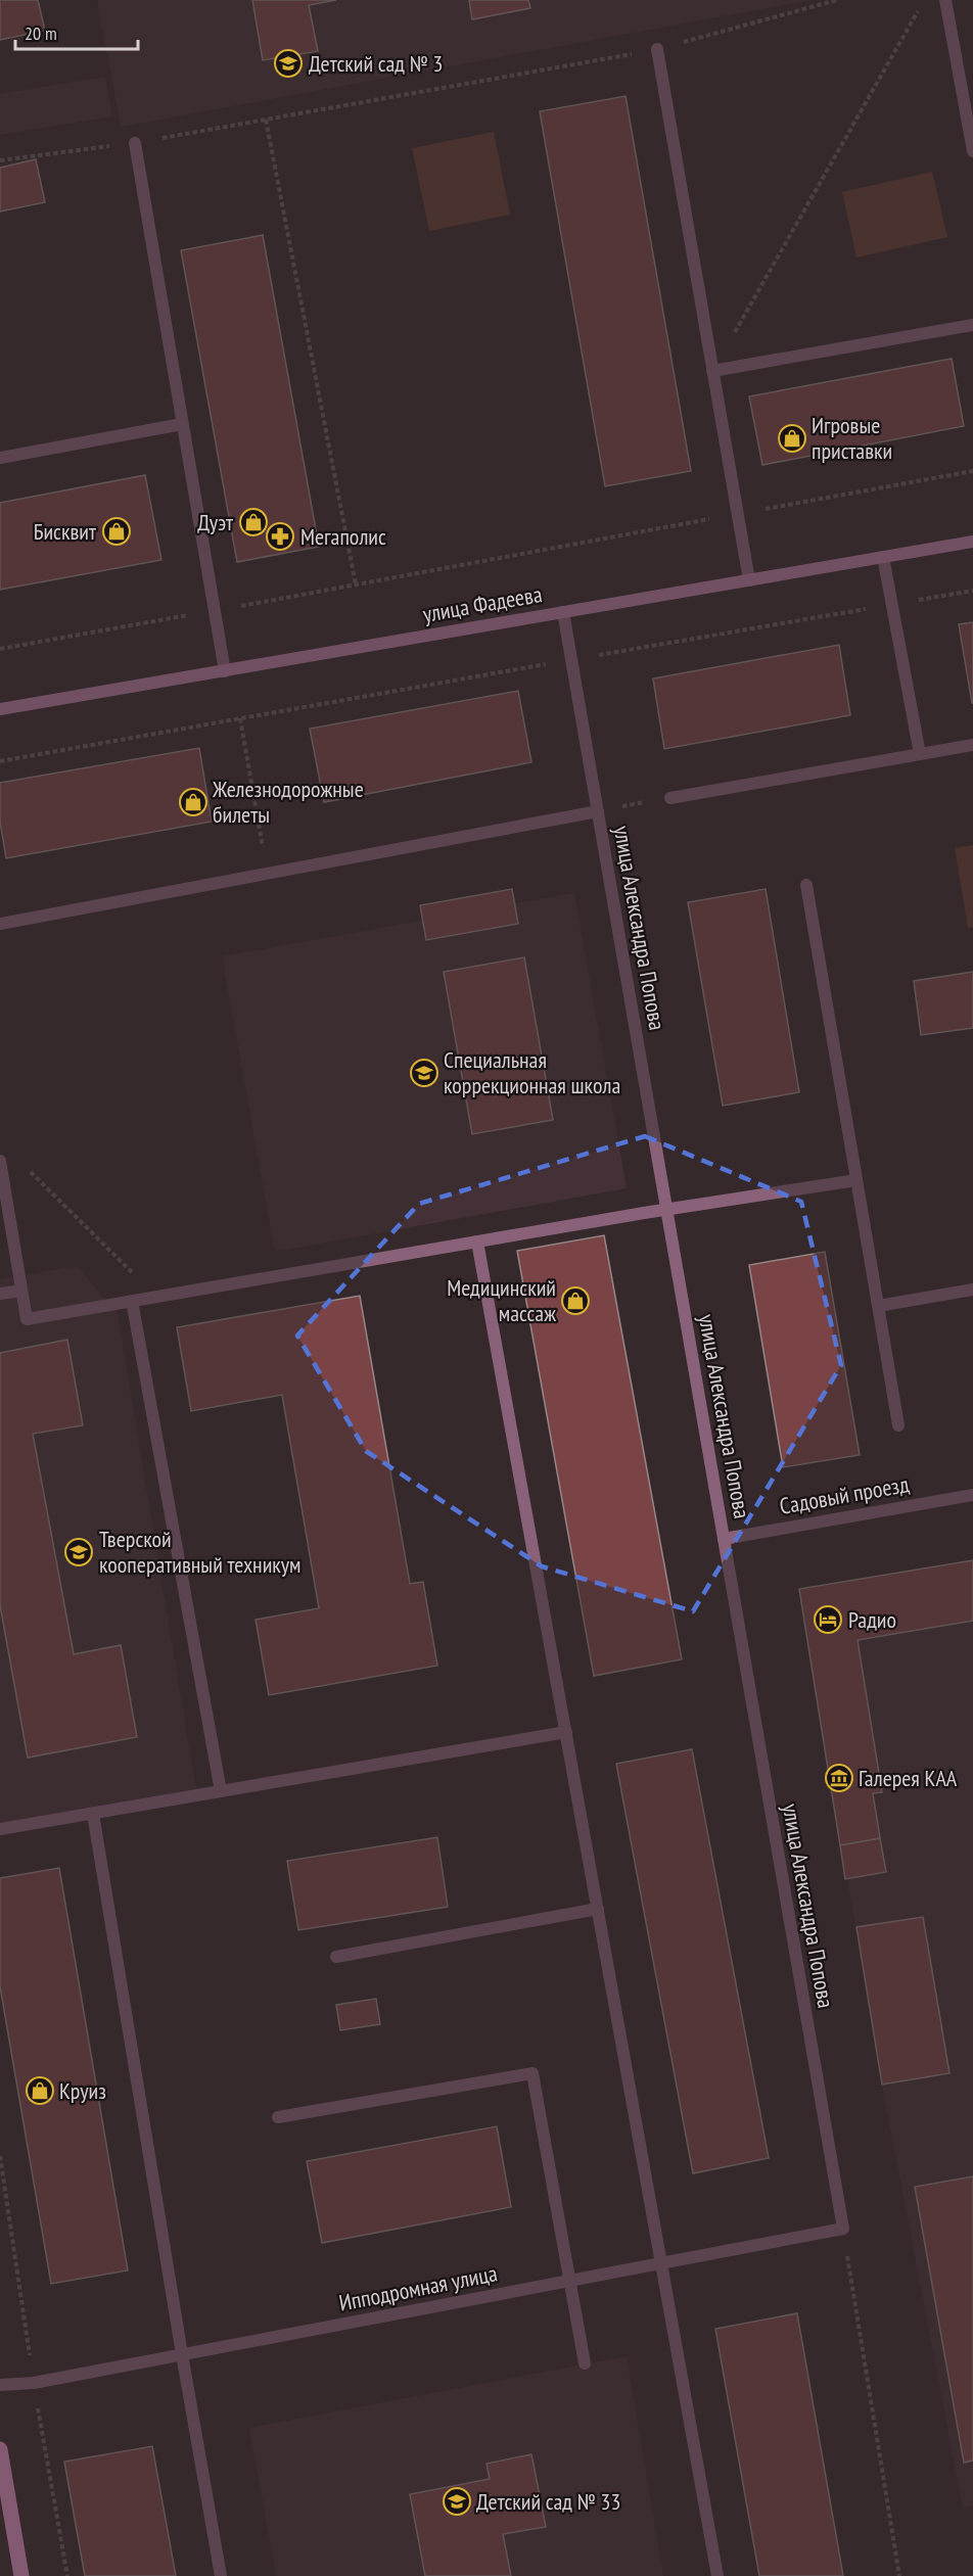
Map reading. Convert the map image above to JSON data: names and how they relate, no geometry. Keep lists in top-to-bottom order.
{
  "streets": {
    "street": [
      "улица Фадеева",
      "улица Александра Попова",
      "Садовый проезд",
      "Ипподромная улица"
    ]
  },
  "crossings": [
    ["улица Фадеева", "улица Александра Попова"],
    ["улица Александра Попова", "Садовый проезд"],
    ["улица Александра Попова", "Ипподромная улица"]
  ],
  "places": {
    "school or university": [
      "Детский сад № 3",
      "Специальная коррекционная школа",
      "Тверской кооперативный техникум",
      "Детский сад № 33"
    ],
    "shop": [
      "Игровые приставки",
      "Дуэт",
      "Бисквит",
      "Железнодорожные билеты",
      "Медицинский массаж",
      "Круиз"
    ],
    "pharmacy": ["Мегаполис"],
    "hotel": ["Радио"],
    "museum": ["Галерея КАА"]
  },
  "scale_bar": "20 m"
}
